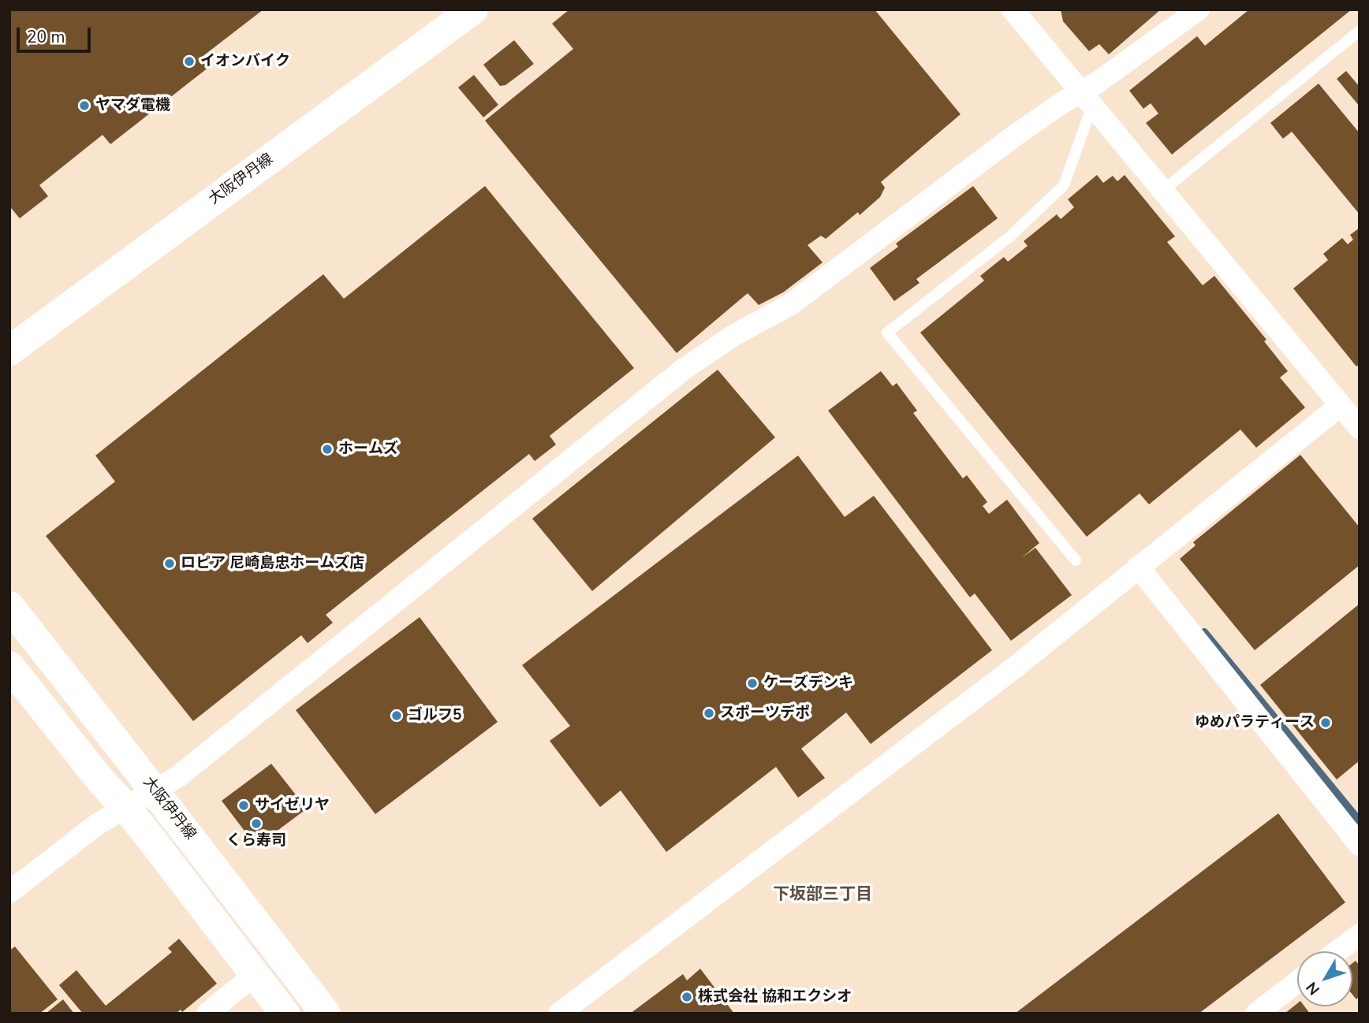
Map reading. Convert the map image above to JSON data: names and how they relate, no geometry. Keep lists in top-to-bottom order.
{
  "streets": {
    "main road": ["大阪伊丹線"]
  },
  "districts": ["下坂部三丁目"],
  "places": [
    "イオンバイク",
    "ヤマダ電機",
    "ホームズ",
    "ロピア 尼崎島忠ホームズ店",
    "ケーズデンキ",
    "スポーツデポ",
    "ゴルフ5",
    "ゆめパラティース",
    "サイゼリヤ",
    "くら寿司",
    "株式会社 協和エクシオ"
  ],
  "scale_bar": "20 m",
  "north": "bottom left"
}
